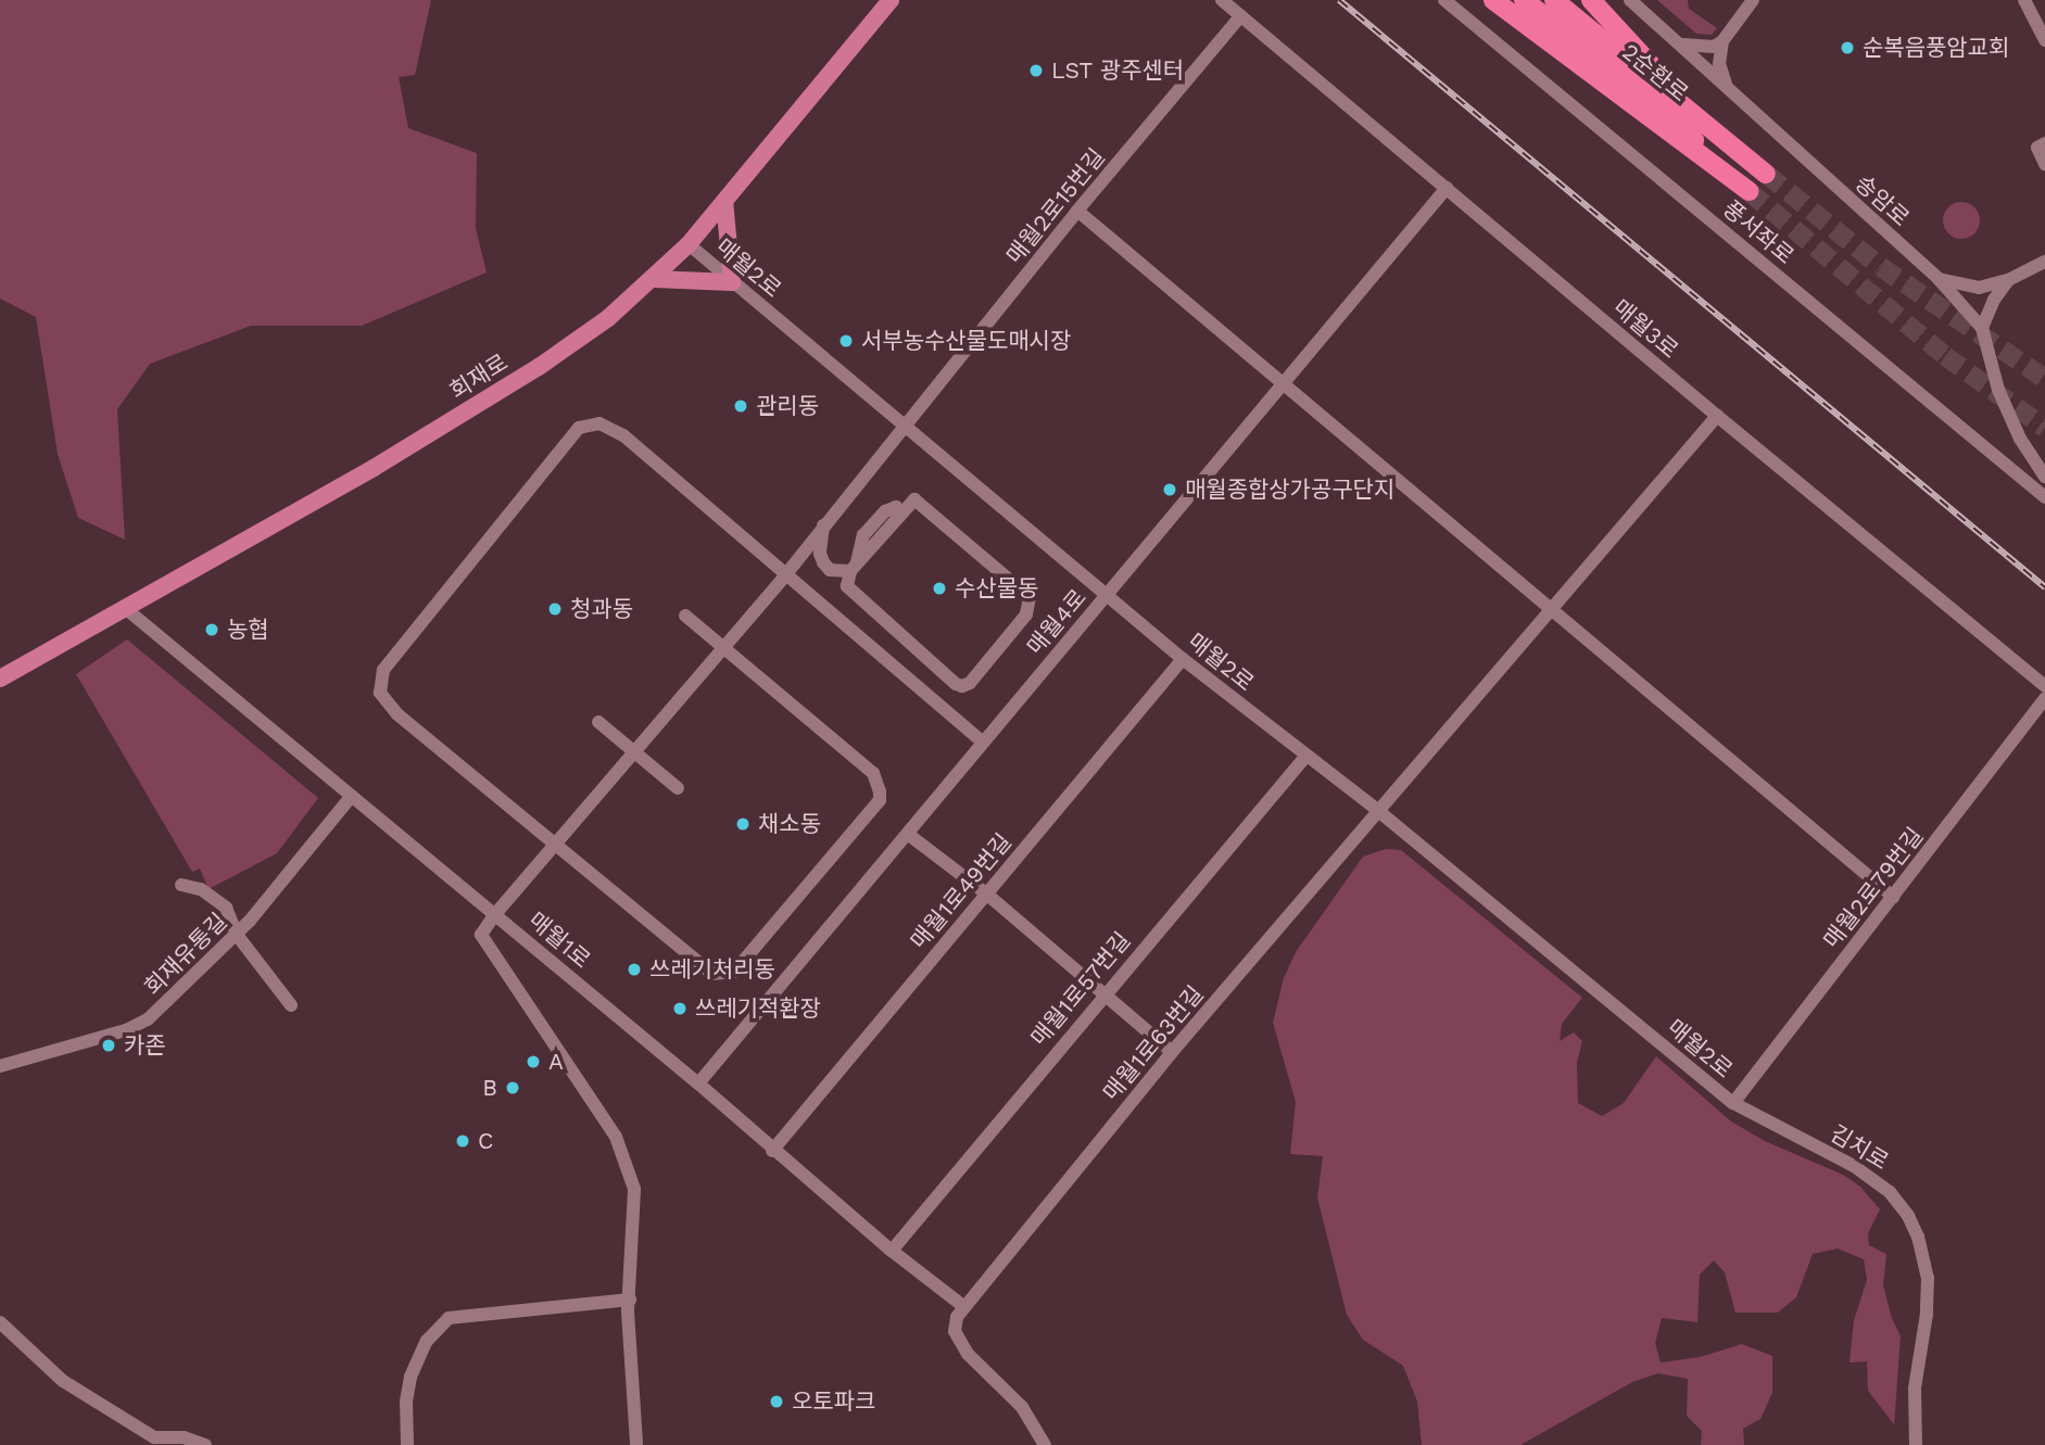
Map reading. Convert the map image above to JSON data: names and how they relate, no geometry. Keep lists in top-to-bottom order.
{
  "streets": {
    "highway": ["2순환로"],
    "main road": ["회재로"],
    "street": [
      "송암로",
      "매월2로15번길",
      "풍서좌로",
      "매월2로",
      "매월3로",
      "매월4로",
      "매월2로79번길",
      "매월1로49번길",
      "매월1로",
      "회재유통길",
      "매월1로57번길",
      "매월1로63번길",
      "김치로"
    ]
  },
  "crossings": [
    ["매월2로15번길", "매월2로"],
    ["매월2로15번길", "매월3로"],
    ["매월2로15번길", "매월1로"],
    ["매월2로", "회재로"],
    ["매월2로", "매월4로"],
    ["매월2로", "매월2로79번길"],
    ["매월2로", "매월1로49번길"],
    ["매월2로", "매월1로57번길"],
    ["매월2로", "매월1로63번길"],
    ["매월2로", "김치로"],
    ["매월3로", "매월4로"],
    ["매월3로", "매월1로63번길"],
    ["회재로", "매월1로"],
    ["매월4로", "매월1로"],
    ["매월2로79번길", "김치로"],
    ["매월1로49번길", "매월1로"],
    ["매월1로", "회재유통길"],
    ["매월1로", "매월1로57번길"],
    ["매월1로", "매월1로63번길"]
  ],
  "places": [
    "순복음풍암교회",
    "LST 광주센터",
    "서부농수산물도매시장",
    "관리동",
    "매월종합상가공구단지",
    "수산물동",
    "청과동",
    "농협",
    "채소동",
    "쓰레기처리동",
    "쓰레기적환장",
    "카존",
    "A",
    "B",
    "C",
    "오토파크"
  ]
}
